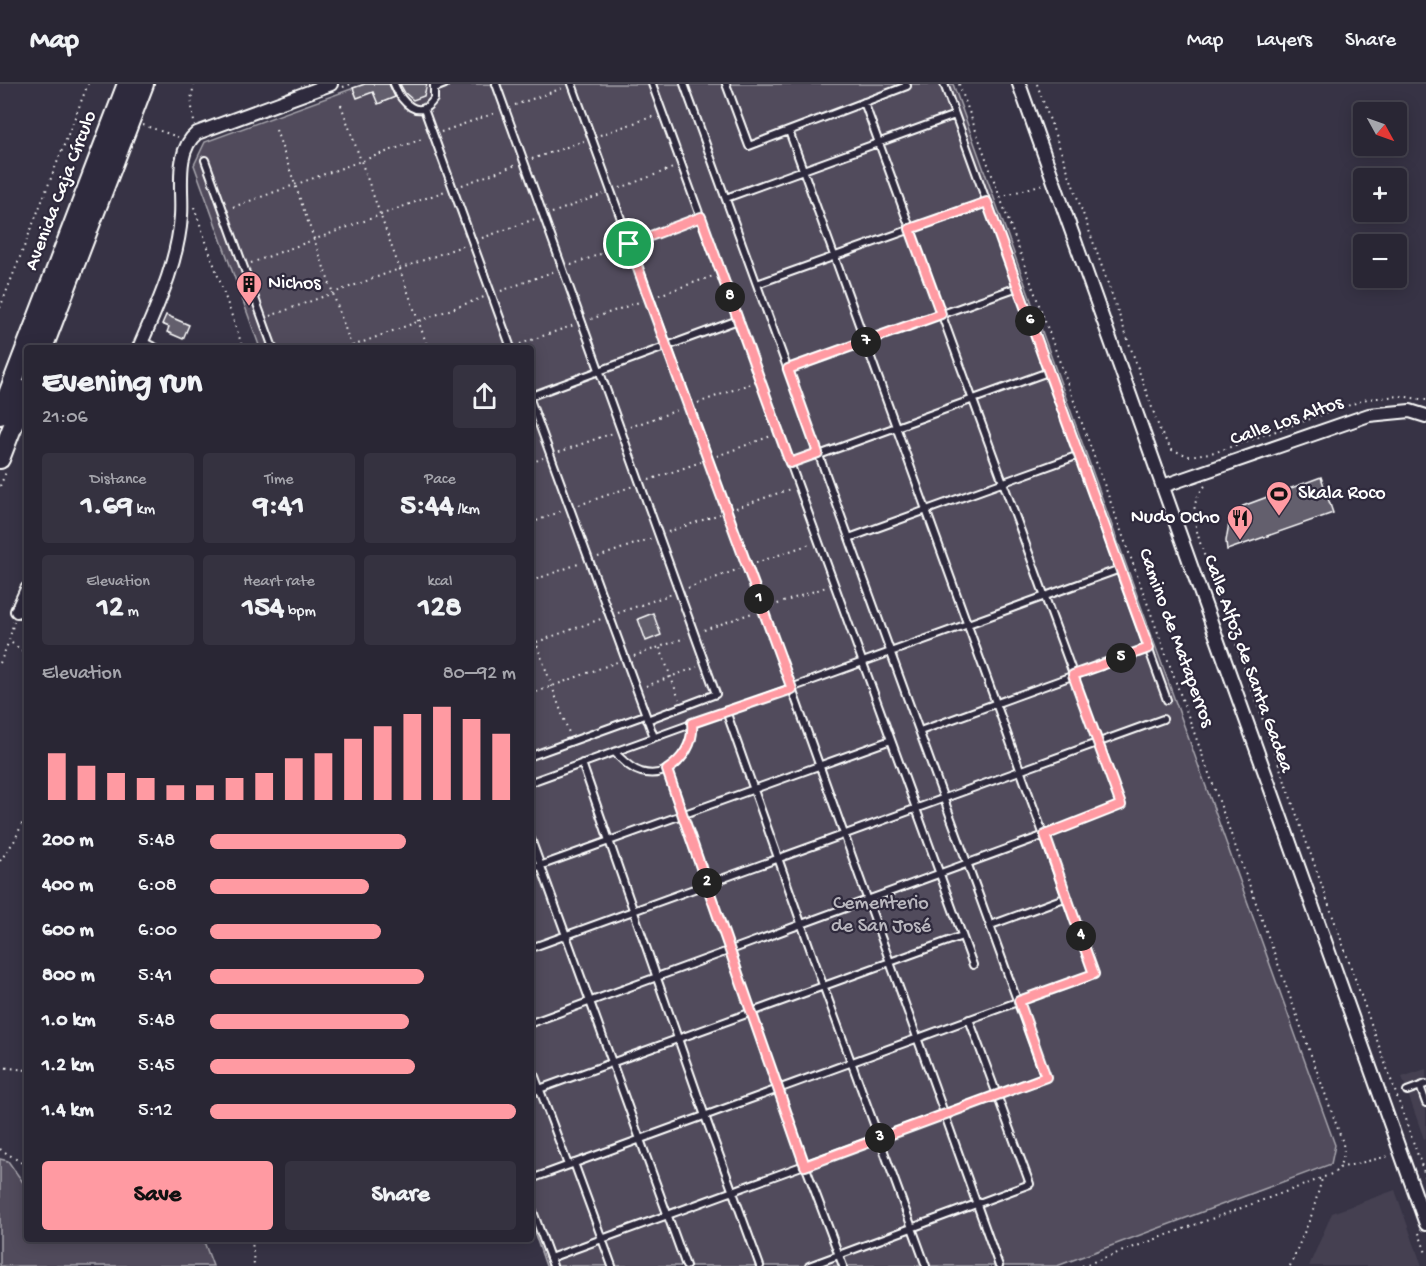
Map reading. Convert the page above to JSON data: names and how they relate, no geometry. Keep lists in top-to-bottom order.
{
  "streets": {
    "main road": ["Avenida Caja Círculo"],
    "street": ["Calle Los Altos", "Calle Alfoz de Santa Gadea"],
    "path": ["Camino de Mataperros"]
  },
  "crossings": [
    ["Calle Los Altos", "Calle Alfoz de Santa Gadea"]
  ],
  "parks": ["Cementerio de San José"],
  "places": {
    "building": ["Nichos"],
    "sports": ["Skala Roco"],
    "restaurant": ["Nudo Ocho"]
  },
  "north": "bottom right",
  "page": {
    "header": "Map",
    "nav": ["Map", "Layers", "Share"],
    "map_buttons": ["+", "−"],
    "pins": [
      "8",
      "6",
      "7",
      "1",
      "5",
      "2",
      "4",
      "3"
    ],
    "heading": ["Evening run", "21:06"],
    "stats": [
      ["Distance", "1.69 km"],
      ["Time", "9:41"],
      ["Pace", "5:44 /km"],
      ["Elevation", "12 m"],
      ["Heart rate", "154 bpm"],
      ["kcal", "128"]
    ],
    "chart": ["Elevation", "80–92 m"],
    "list": [
      {
        "name": "200 m",
        "note": "5:48"
      },
      {
        "name": "400 m",
        "note": "6:08"
      },
      {
        "name": "600 m",
        "note": "6:00"
      },
      {
        "name": "800 m",
        "note": "5:41"
      },
      {
        "name": "1.0 km",
        "note": "5:48"
      },
      {
        "name": "1.2 km",
        "note": "5:45"
      },
      {
        "name": "1.4 km",
        "note": "5:12"
      }
    ],
    "buttons": ["Save", "Share"]
  }
}
